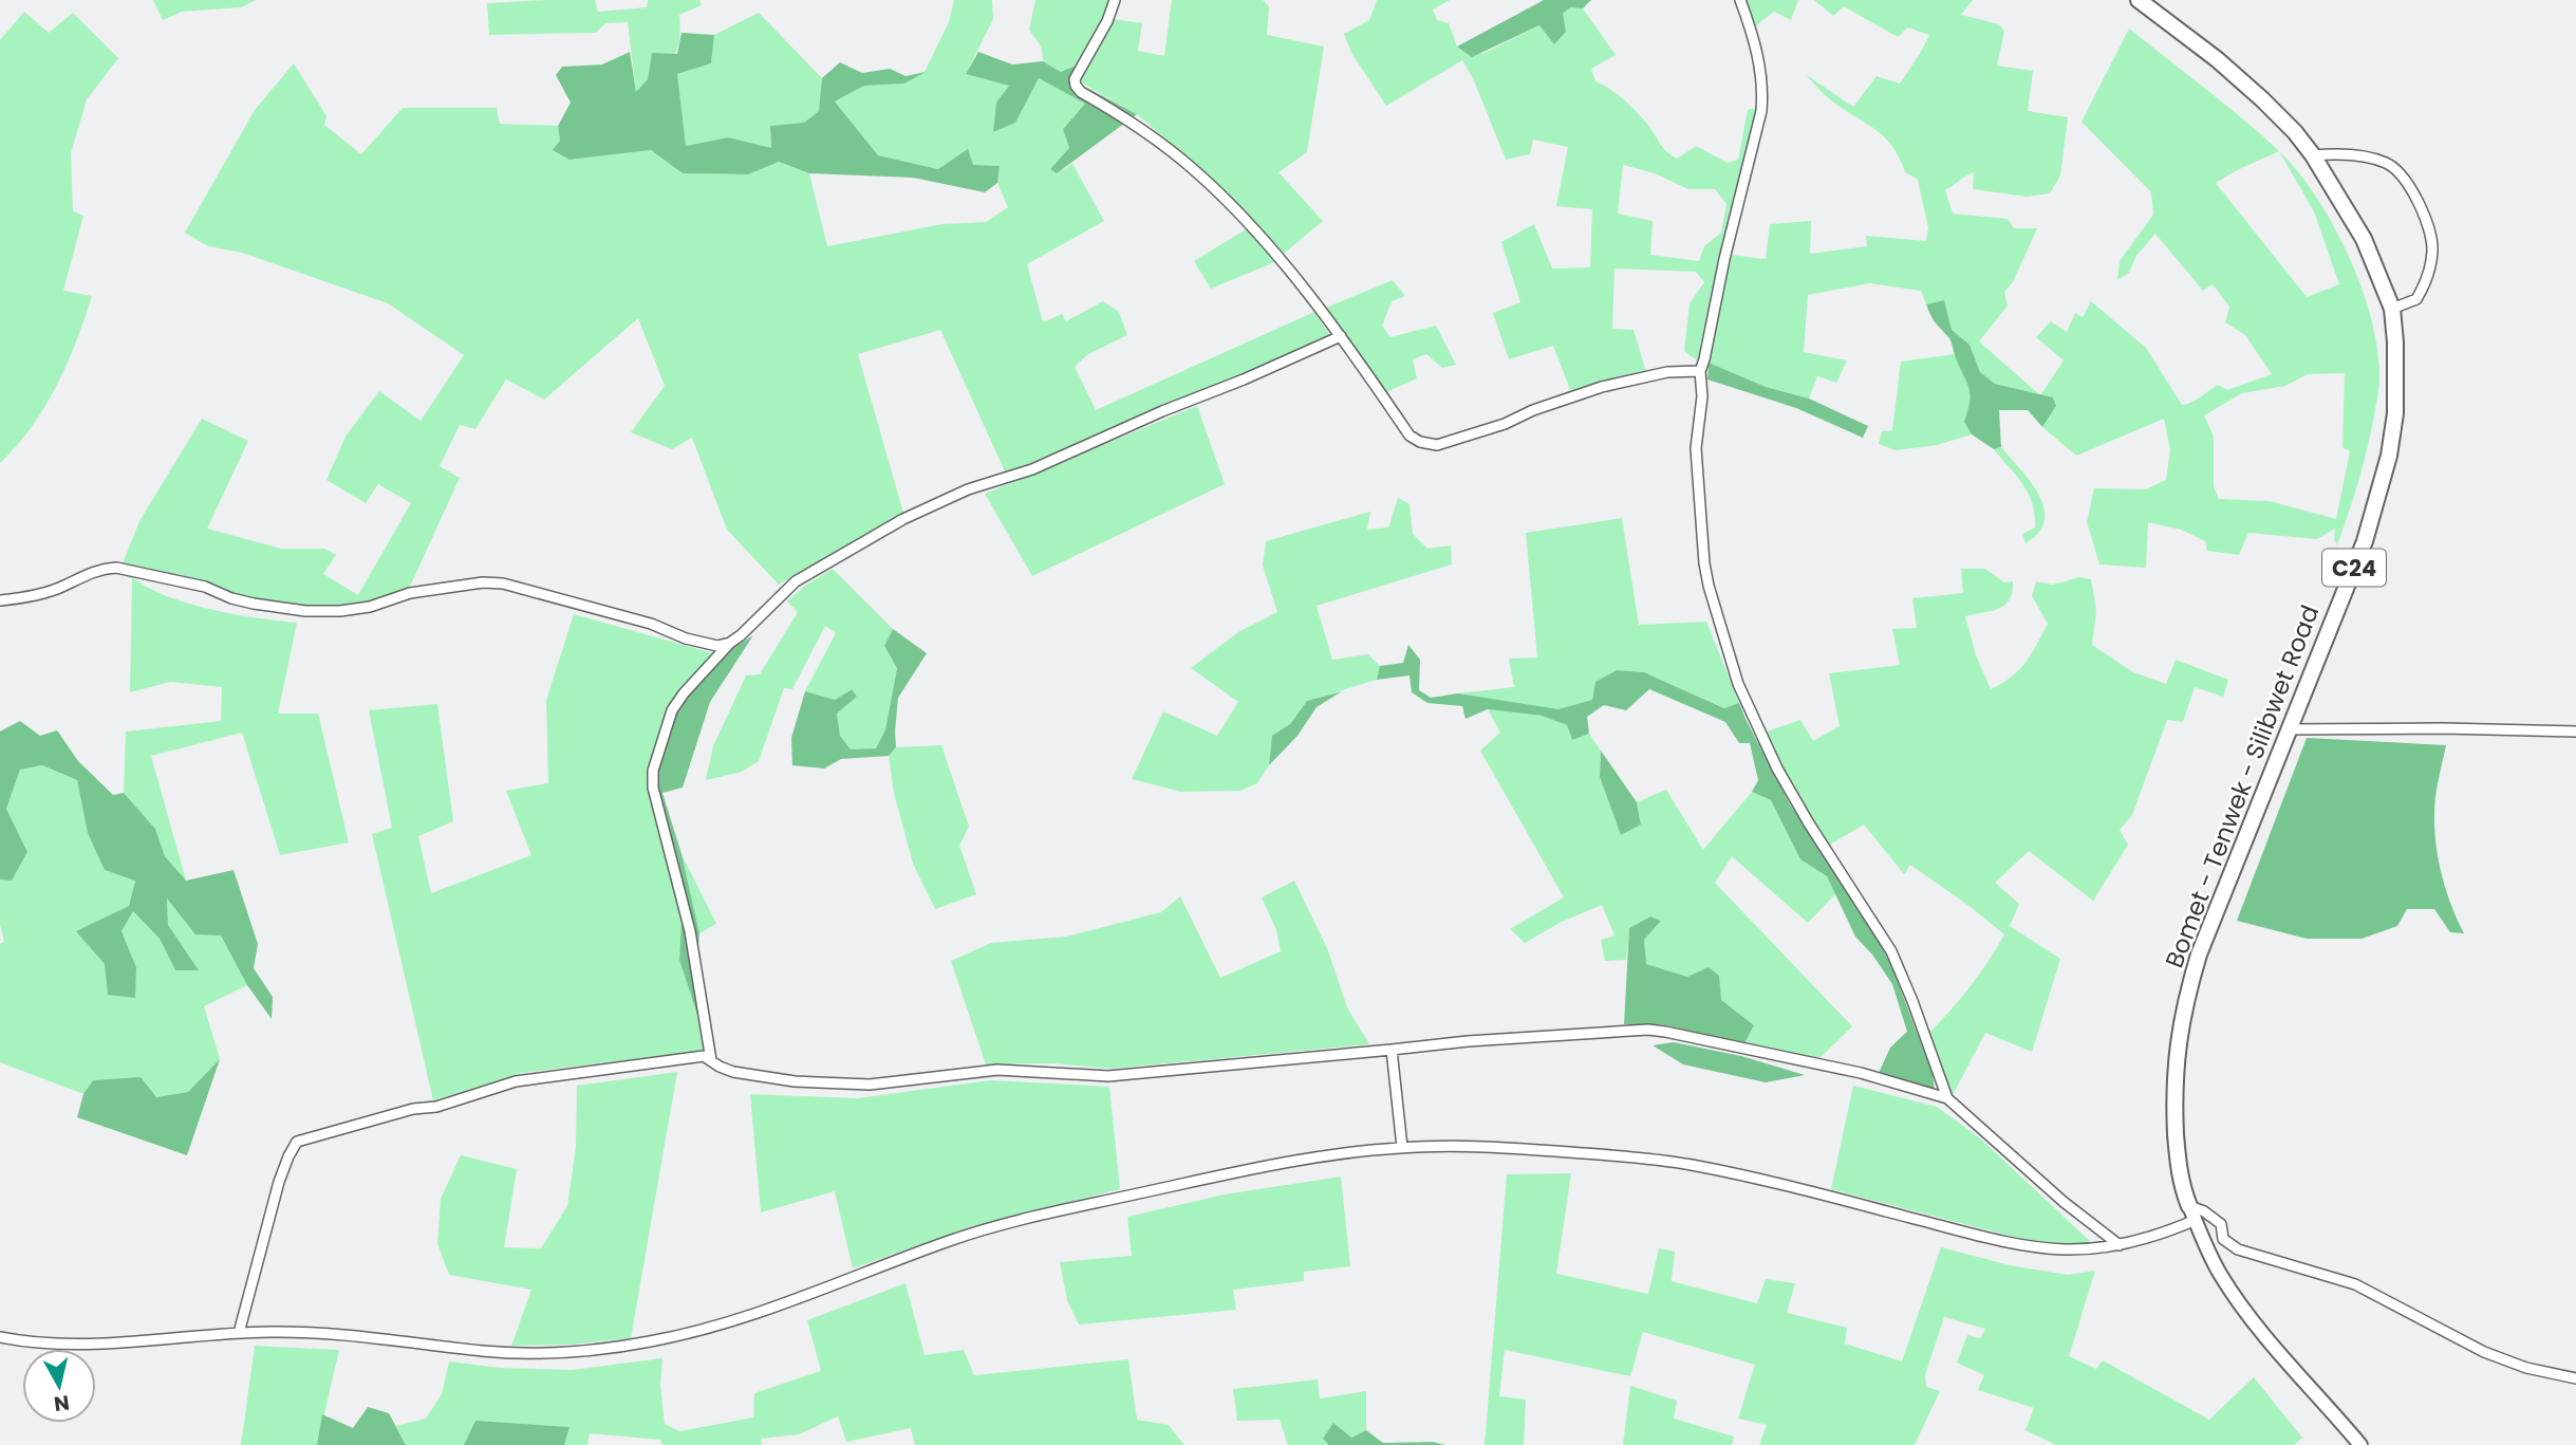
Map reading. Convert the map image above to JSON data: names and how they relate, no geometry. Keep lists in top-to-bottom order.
{
  "streets": {
    "main road": ["C24", "Bomet - Tenwek - Silibwet Road"]
  },
  "crossings": [
    ["C24", "Bomet - Tenwek - Silibwet Road"]
  ],
  "north": "bottom"
}
